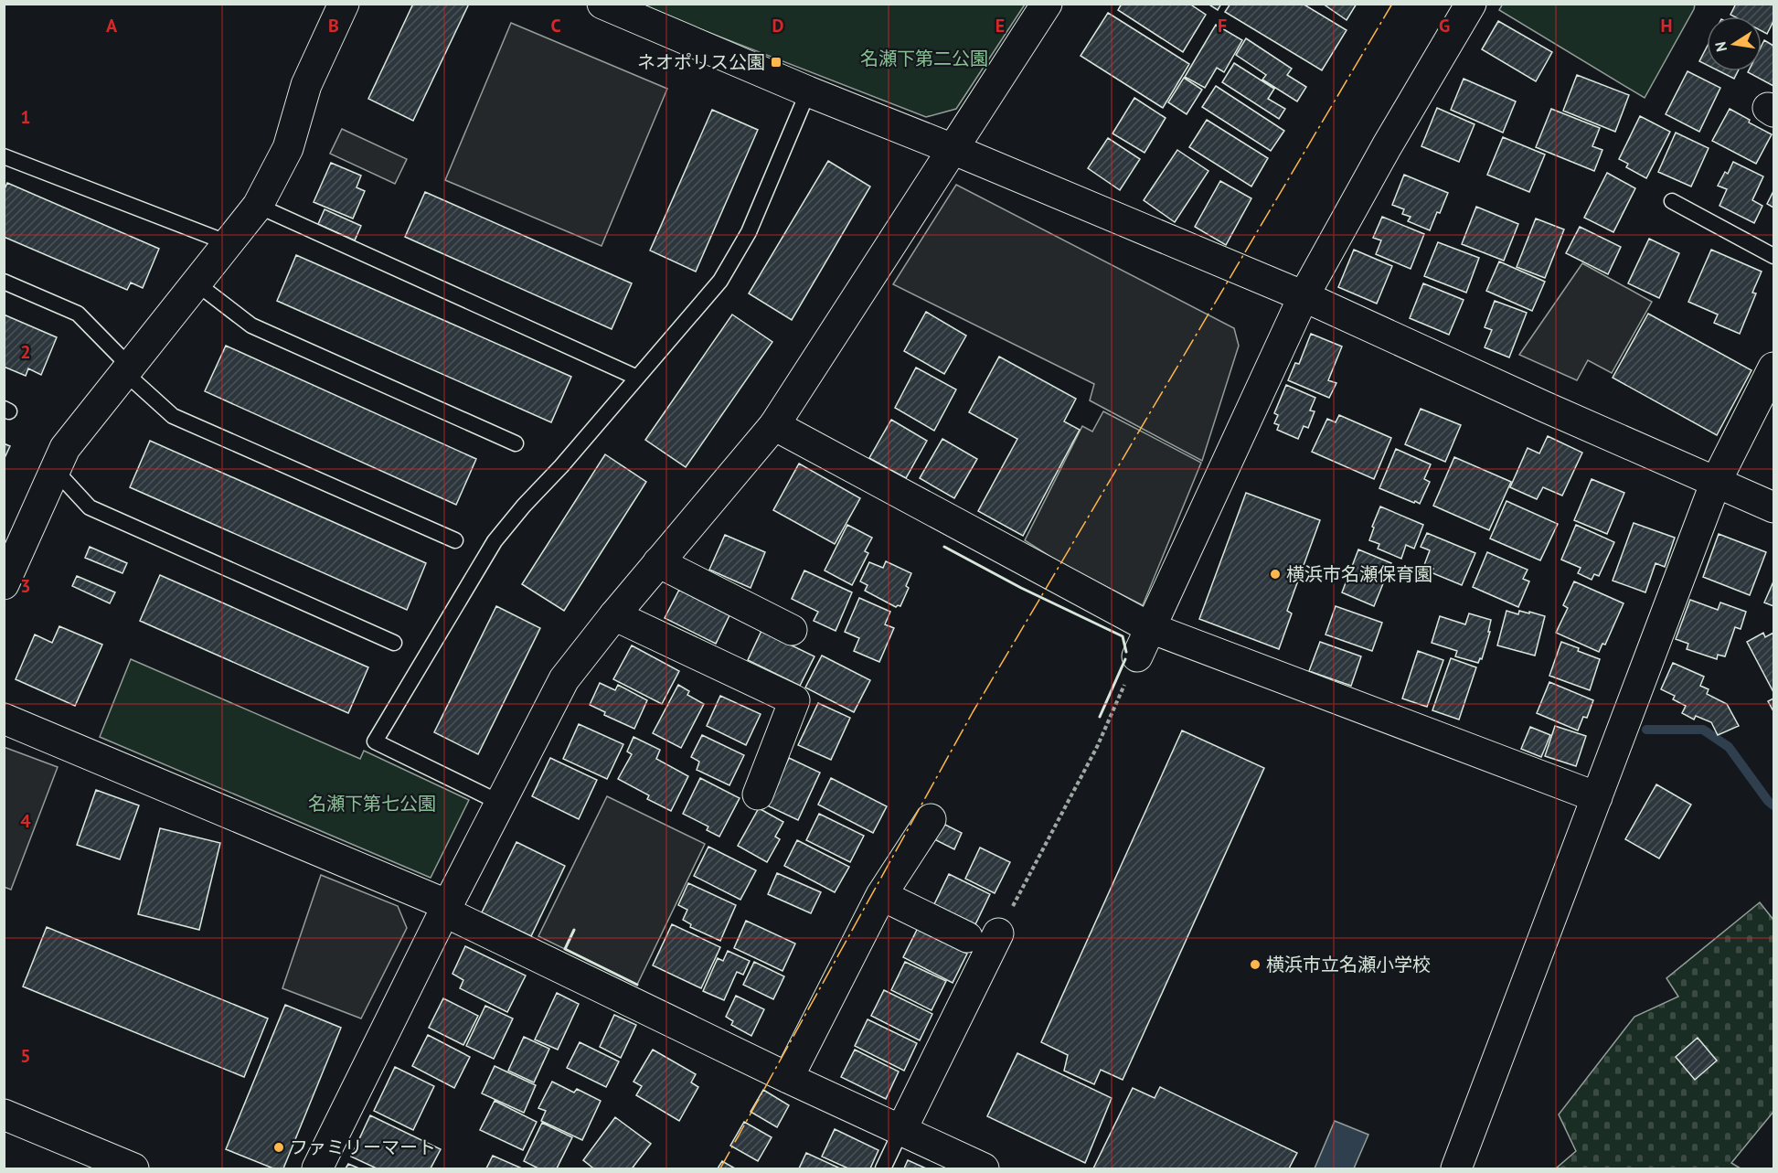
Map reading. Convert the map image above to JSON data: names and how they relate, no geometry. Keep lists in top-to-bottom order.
{
  "parks": ["名瀬下第二公園", "名瀬下第七公園"],
  "places": {
    "transit": ["ネオポリス公園"],
    "other": ["横浜市名瀬保育園", "横浜市立名瀬小学校", "ファミリーマート"]
  },
  "north": "left",
  "grid": {
    "columns": [
      "A",
      "B",
      "C",
      "D",
      "E",
      "F",
      "G",
      "H"
    ],
    "rows": [
      "1",
      "2",
      "3",
      "4",
      "5"
    ]
  }
}
